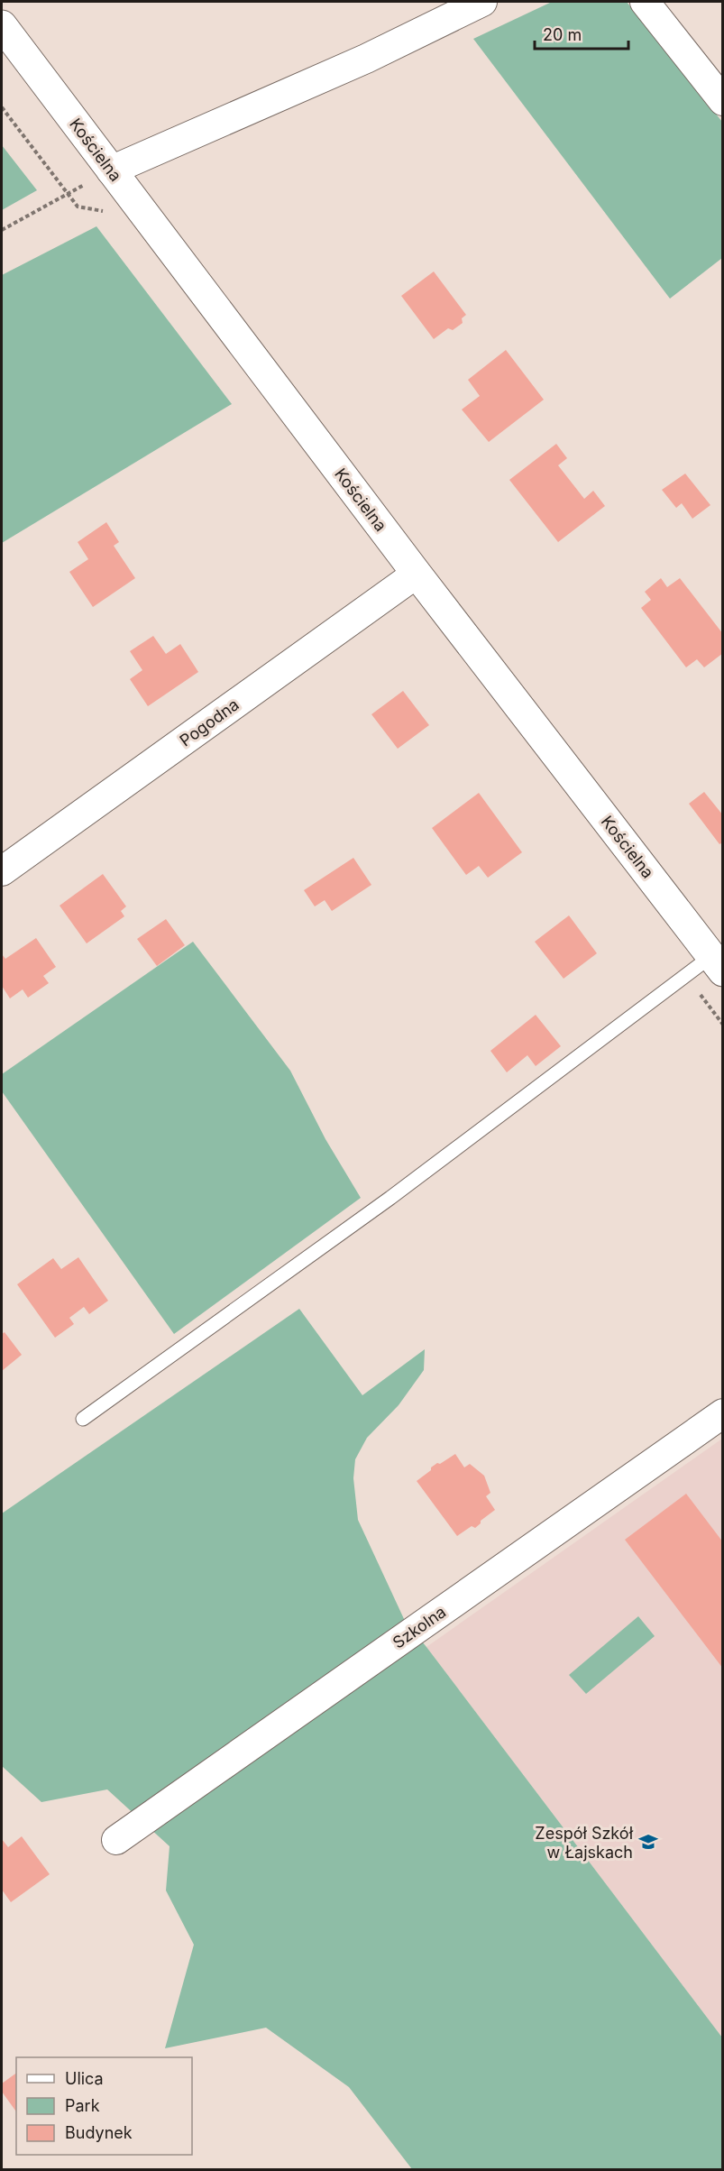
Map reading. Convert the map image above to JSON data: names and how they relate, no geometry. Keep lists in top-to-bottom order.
{
  "streets": {
    "street": ["Kościelna", "Pogodna", "Szkolna"]
  },
  "crossings": [
    ["Kościelna", "Pogodna"]
  ],
  "places": {
    "school or university": ["Zespół Szkół w Łajskach"]
  },
  "legend": ["Ulica", "Park", "Budynek"],
  "scale_bar": "20 m"
}
